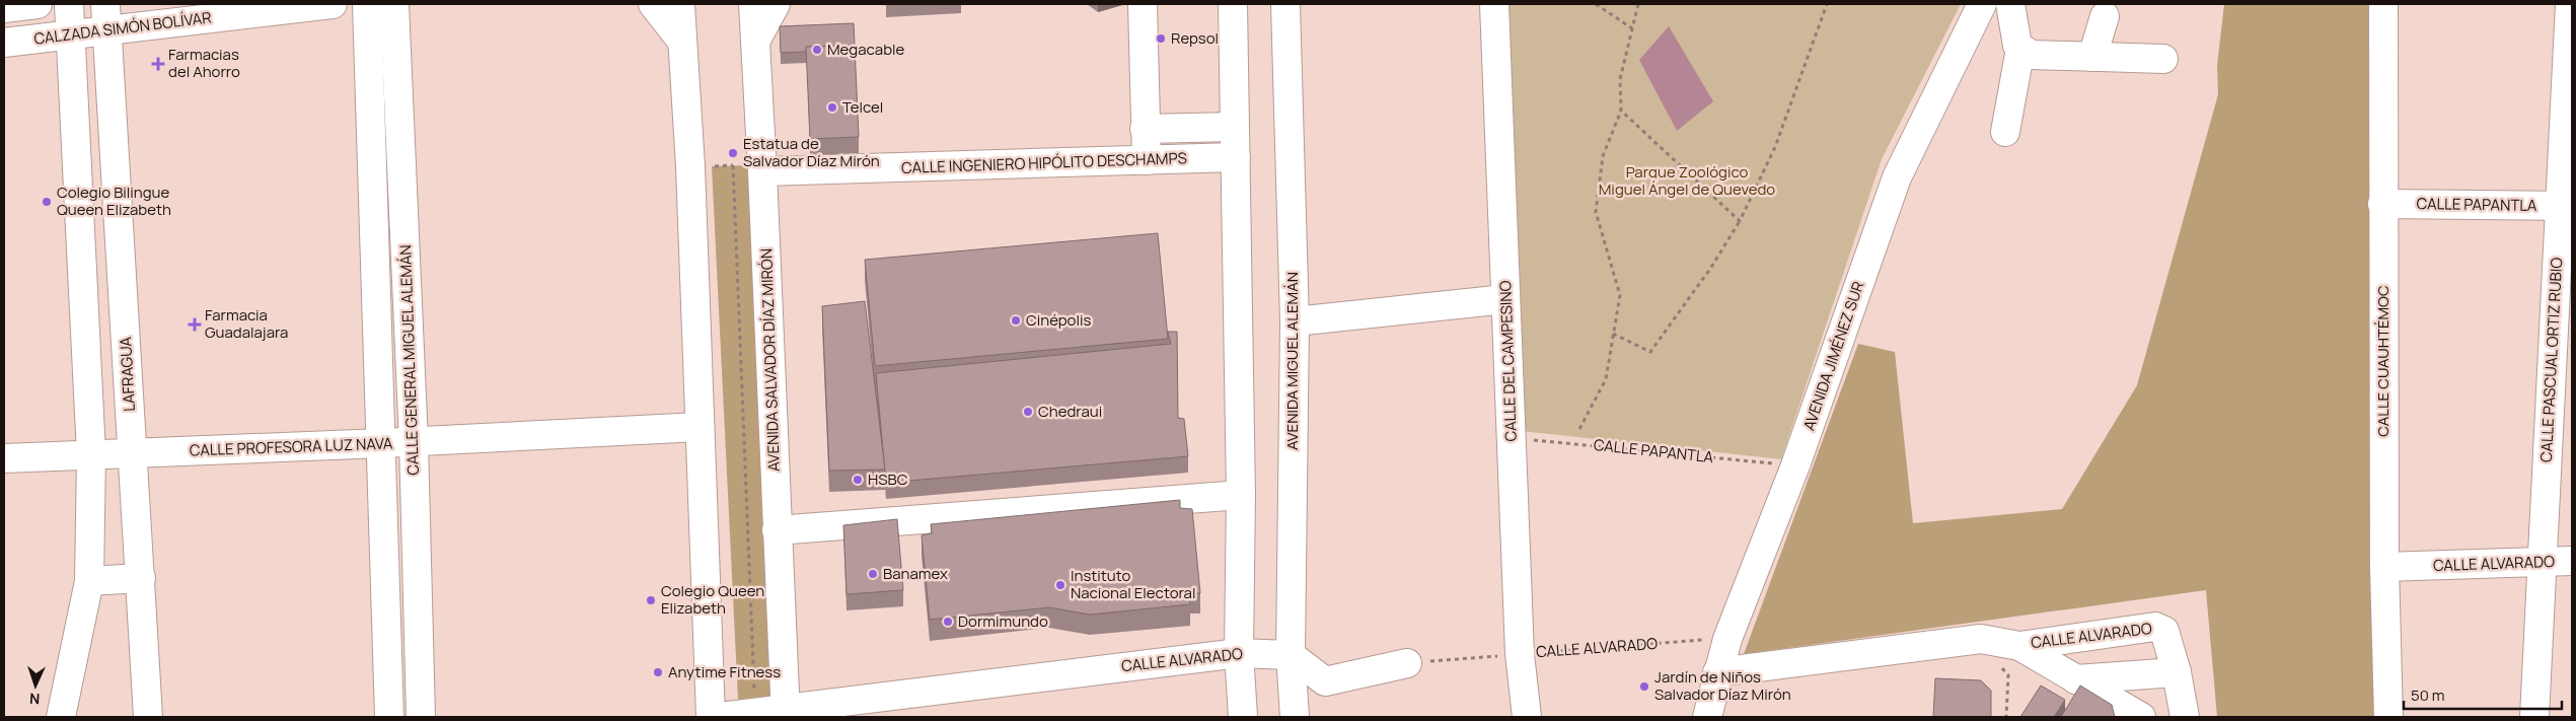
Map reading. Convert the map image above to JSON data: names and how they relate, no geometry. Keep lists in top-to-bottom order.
{
  "streets": {
    "street": [
      "CALZADA SIMÓN BOLÍVAR",
      "CALLE INGENIERO HIPÓLITO DESCHAMPS",
      "CALLE PAPANTLA",
      "AVENIDA JIMÉNEZ SUR",
      "CALLE GENERAL MIGUEL ALEMÁN",
      "AVENIDA SALVADOR DÍAZ MIRÓN",
      "CALLE PASCUAL ORTIZ RUBIO",
      "AVENIDA MIGUEL ALEMÁN",
      "CALLE DEL CAMPESINO",
      "CALLE CUAUHTÉMOC",
      "LAFRAGUA",
      "CALLE PROFESORA LUZ NAVA",
      "CALLE ALVARADO"
    ]
  },
  "crossings": [
    ["CALZADA SIMÓN BOLÍVAR", "LAFRAGUA"],
    ["CALLE INGENIERO HIPÓLITO DESCHAMPS", "AVENIDA SALVADOR DÍAZ MIRÓN"],
    ["CALLE PAPANTLA", "AVENIDA JIMÉNEZ SUR"],
    ["CALLE PAPANTLA", "CALLE PASCUAL ORTIZ RUBIO"],
    ["CALLE PAPANTLA", "CALLE DEL CAMPESINO"],
    ["CALLE PAPANTLA", "CALLE CUAUHTÉMOC"],
    ["AVENIDA JIMÉNEZ SUR", "CALLE ALVARADO"],
    ["CALLE GENERAL MIGUEL ALEMÁN", "CALLE PROFESORA LUZ NAVA"],
    ["AVENIDA SALVADOR DÍAZ MIRÓN", "CALLE ALVARADO"],
    ["CALLE PASCUAL ORTIZ RUBIO", "CALLE ALVARADO"],
    ["AVENIDA MIGUEL ALEMÁN", "CALLE ALVARADO"],
    ["CALLE DEL CAMPESINO", "CALLE ALVARADO"],
    ["CALLE CUAUHTÉMOC", "CALLE ALVARADO"],
    ["LAFRAGUA", "CALLE PROFESORA LUZ NAVA"]
  ],
  "parks": ["Parque Zoológico Miguel Ángel de Quevedo"],
  "places": {
    "other": [
      "Repsol",
      "Megacable",
      "Telcel",
      "Estatua de Salvador Díaz Mirón",
      "Colegio Bilingue Queen Elizabeth",
      "Cinépolis",
      "Chedraui",
      "HSBC",
      "Banamex",
      "Instituto Nacional Electoral",
      "Colegio Queen Elizabeth",
      "Dormimundo",
      "Anytime Fitness",
      "Jardín de Niños Salvador Díaz Mirón"
    ],
    "health": ["Farmacias del Ahorro", "Farmacia Guadalajara"]
  },
  "scale_bar": "50 m",
  "north": "bottom"
}
